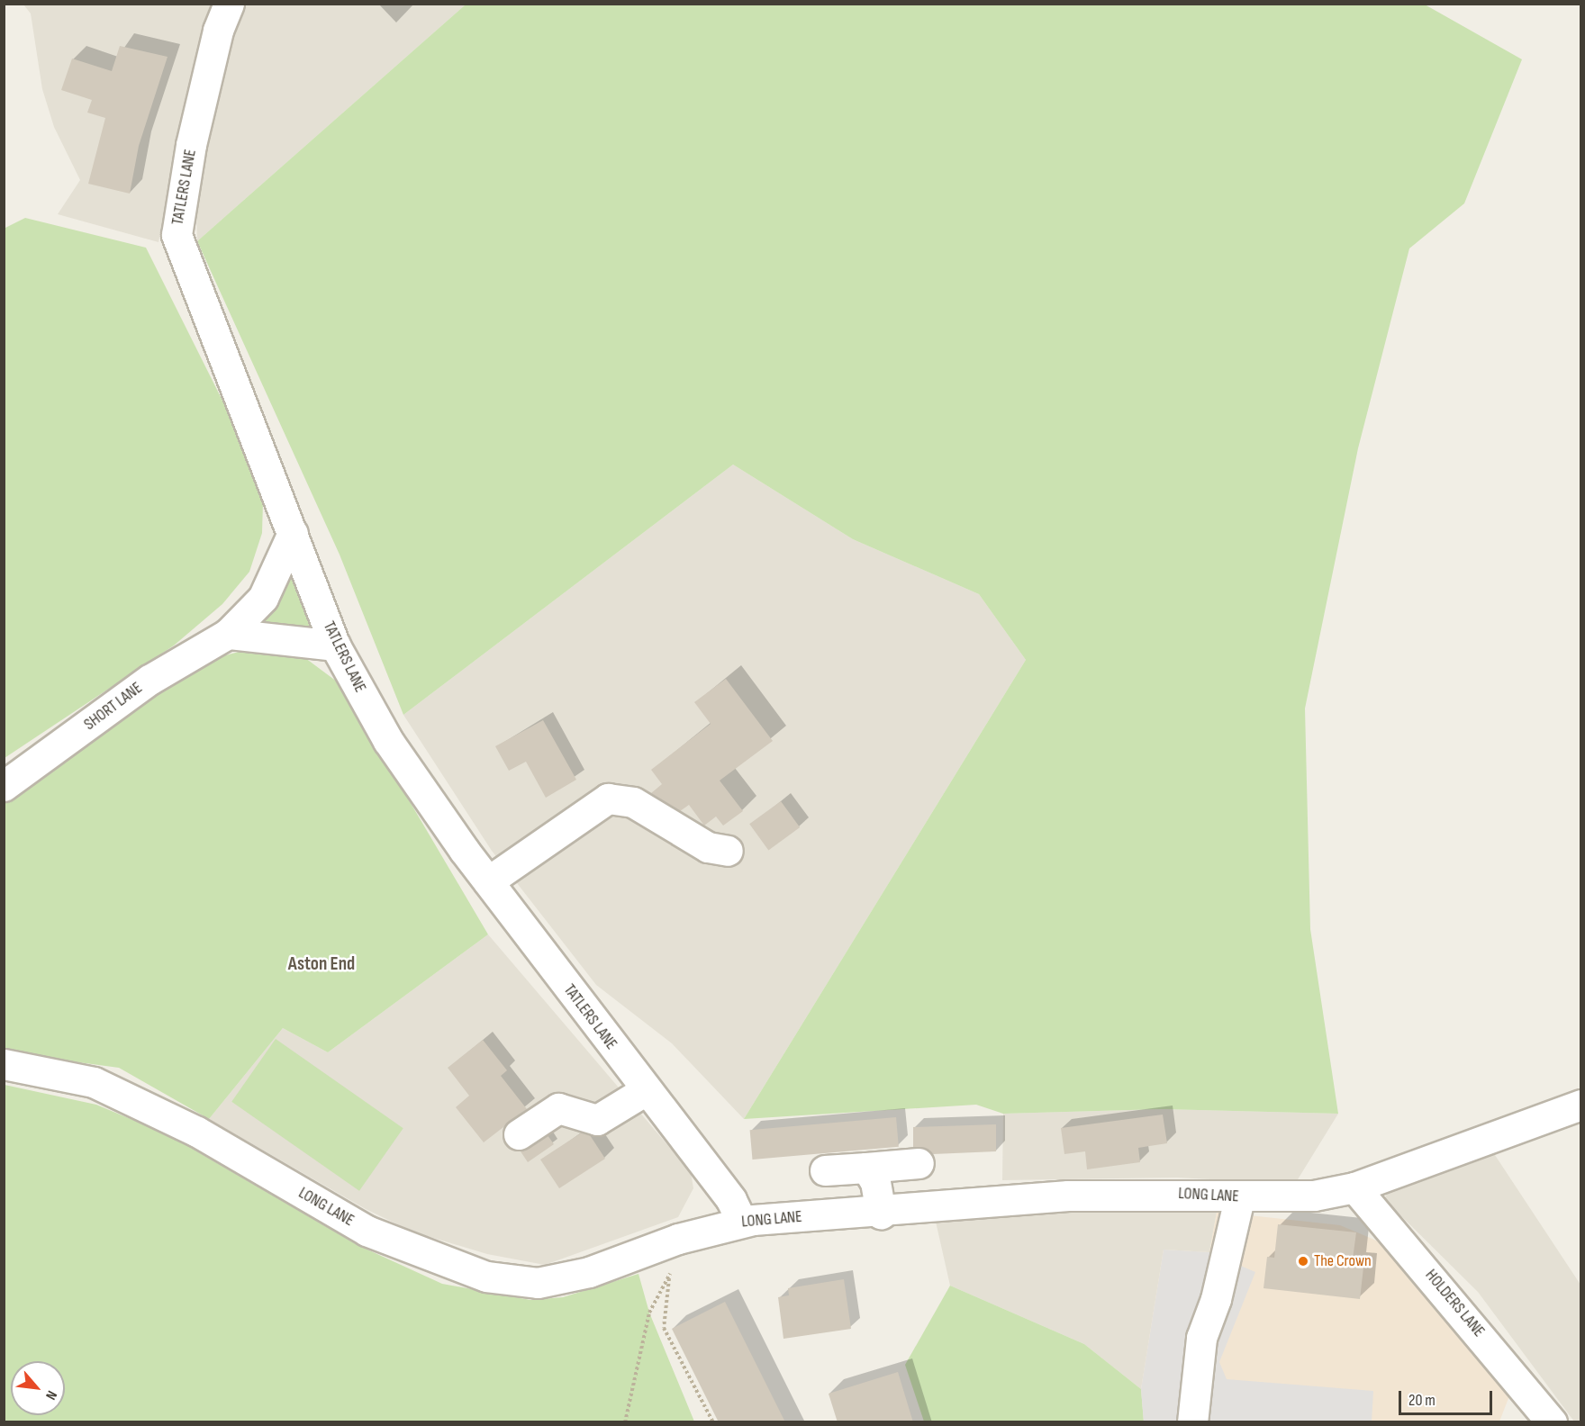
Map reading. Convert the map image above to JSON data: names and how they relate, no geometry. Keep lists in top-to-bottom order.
{
  "streets": {
    "street": [
      "TATLERS LANE",
      "SHORT LANE",
      "LONG LANE",
      "HOLDERS LANE"
    ]
  },
  "crossings": [
    ["TATLERS LANE", "SHORT LANE"],
    ["TATLERS LANE", "LONG LANE"],
    ["LONG LANE", "HOLDERS LANE"]
  ],
  "districts": ["Aston End"],
  "places": ["The Crown"],
  "scale_bar": "20 m",
  "north": "bottom right"
}
